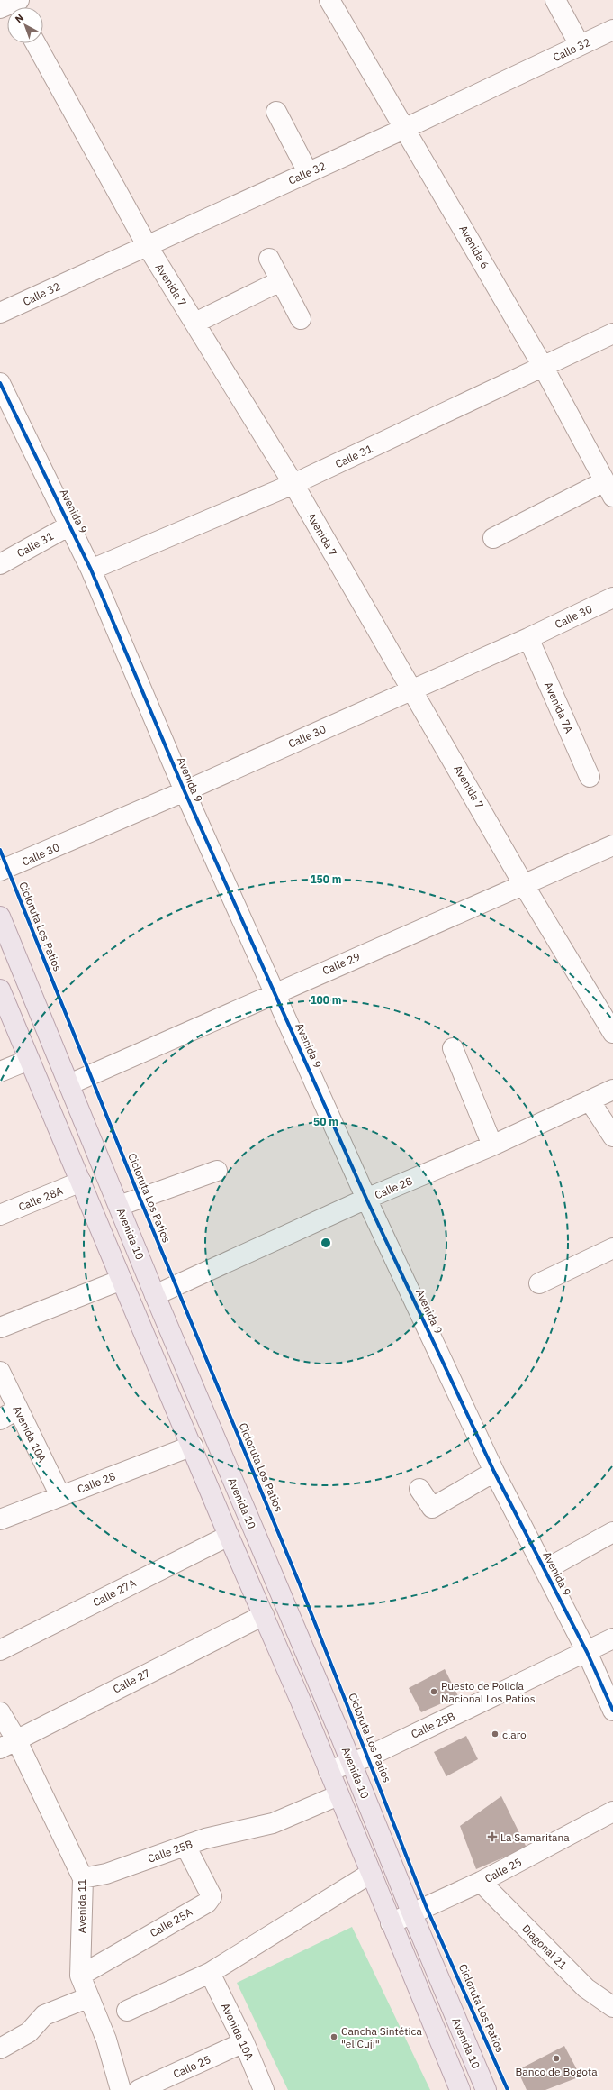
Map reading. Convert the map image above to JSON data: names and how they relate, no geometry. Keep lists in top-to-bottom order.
{
  "streets": {
    "main road": ["Avenida 10"],
    "street": [
      "Calle 32",
      "Avenida 6",
      "Avenida 7",
      "Calle 31",
      "Avenida 9",
      "Calle 30",
      "Avenida 7A",
      "Calle 29",
      "Calle 28",
      "Calle 28A",
      "Avenida 10A",
      "Calle 27A",
      "Calle 27",
      "Calle 25B",
      "Calle 25",
      "Avenida 11",
      "Calle 25A",
      "Diagonal 21"
    ],
    "cycle path": ["Cicloruta Los Patios"]
  },
  "crossings": [
    ["Calle 32", "Avenida 6"],
    ["Calle 32", "Avenida 7"],
    ["Avenida 6", "Calle 31"],
    ["Avenida 7", "Calle 31"],
    ["Avenida 7", "Calle 30"],
    ["Avenida 7", "Calle 29"],
    ["Calle 31", "Avenida 9"],
    ["Avenida 9", "Calle 30"],
    ["Avenida 9", "Calle 29"],
    ["Avenida 9", "Calle 28"],
    ["Avenida 9", "Calle 25B"],
    ["Calle 30", "Avenida 7A"],
    ["Calle 29", "Avenida 10"],
    ["Calle 28", "Avenida 10"],
    ["Calle 28", "Avenida 10A"],
    ["Avenida 10", "Calle 25B"],
    ["Avenida 10", "Calle 25"],
    ["Avenida 10A", "Calle 25"],
    ["Calle 27", "Avenida 11"],
    ["Calle 25B", "Avenida 11"],
    ["Calle 25B", "Calle 25A"],
    ["Calle 25", "Diagonal 21"],
    ["Avenida 11", "Calle 25A"]
  ],
  "places": {
    "other": [
      "Puesto de Policía Nacional Los Patios",
      "claro",
      "Cancha Sintética \"el Cují\"",
      "Banco de Bogota"
    ],
    "health": ["La Samaritana"]
  },
  "north": "top left",
  "rings": ["150 m", "100 m", "50 m"]
}
